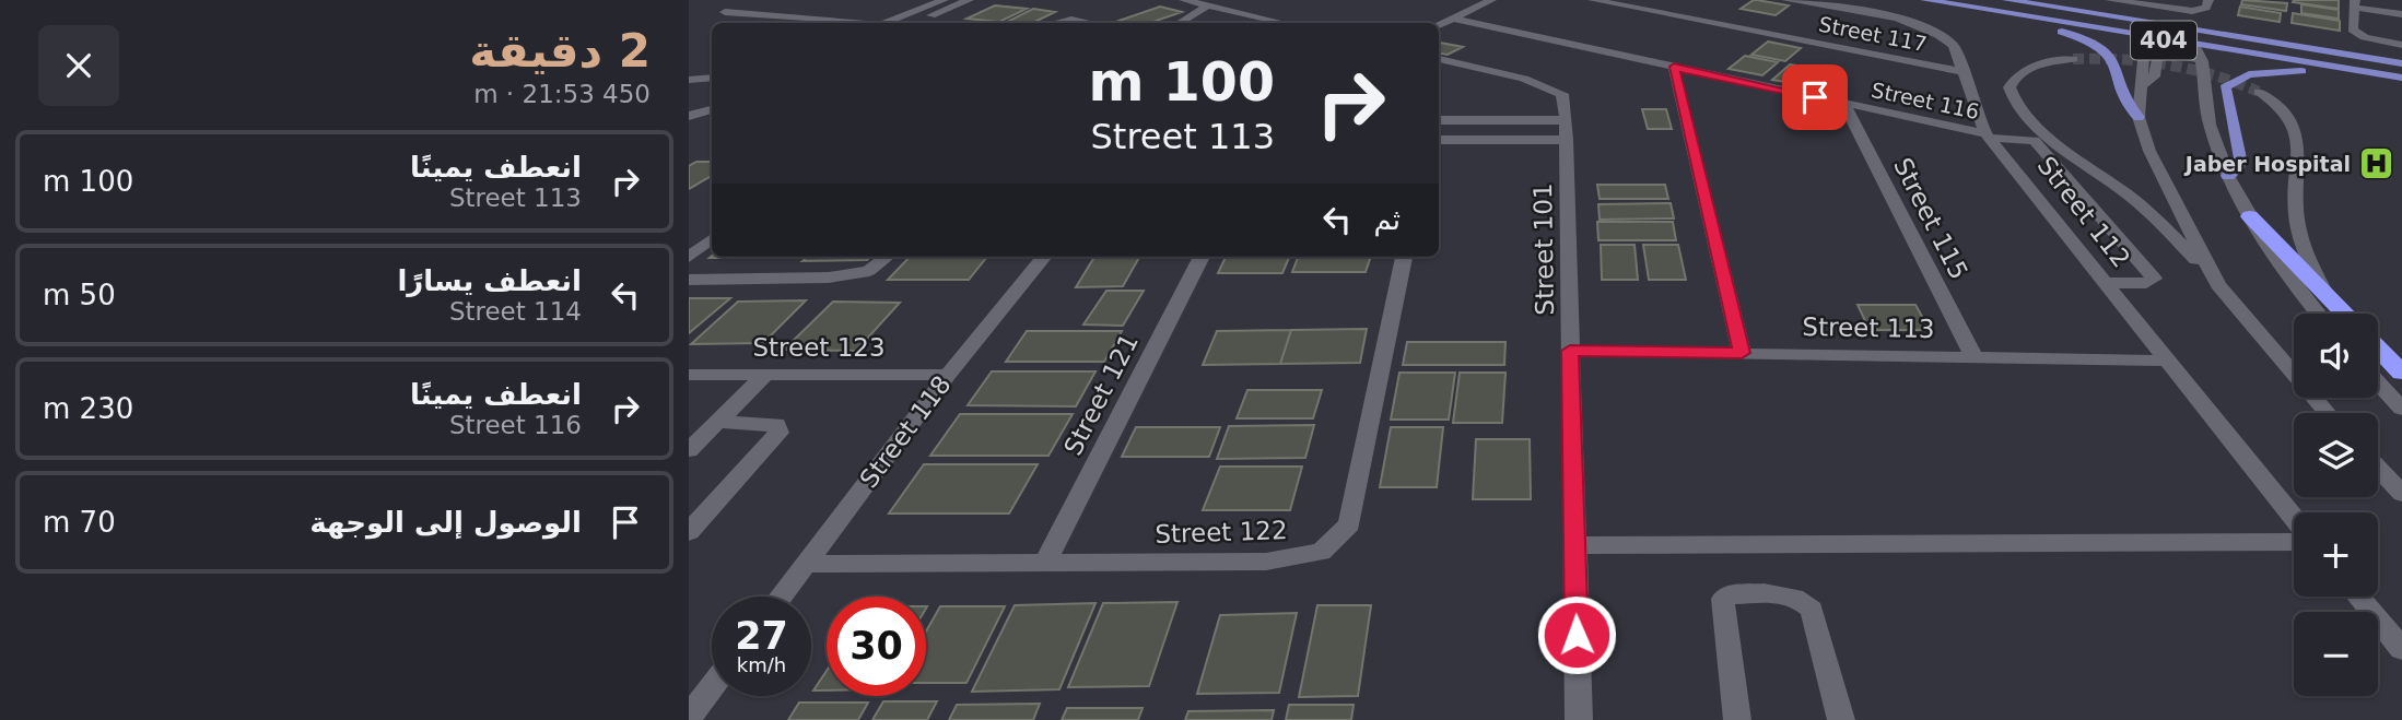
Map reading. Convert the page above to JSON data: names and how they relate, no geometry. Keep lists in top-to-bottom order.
{
  "streets": {
    "main road": ["404"],
    "street": [
      "Street 117",
      "Street 116",
      "Street 112",
      "Street 115",
      "Street 101",
      "Street 113",
      "Street 123",
      "Street 121",
      "Street 118",
      "Street 122"
    ]
  },
  "crossings": [
    ["Street 117", "Street 112"],
    ["Street 116", "Street 112"],
    ["Street 116", "Street 115"],
    ["Street 112", "Street 113"],
    ["Street 115", "Street 113"],
    ["Street 101", "Street 113"],
    ["Street 123", "Street 118"],
    ["Street 121", "Street 122"],
    ["Street 118", "Street 122"]
  ],
  "places": {
    "hospital": ["Jaber Hospital"]
  },
  "page": {
    "heading": ["2 دقيقة", "450 m · 21:53"],
    "turn": ["100 m", "Street 113"],
    "list": [
      {
        "name": "انعطف يمينًا",
        "note": "Street 113",
        "value": "100 m"
      },
      {
        "name": "انعطف يسارًا",
        "note": "Street 114",
        "value": "50 m"
      },
      {
        "name": "انعطف يمينًا",
        "note": "Street 116",
        "value": "230 m"
      },
      {
        "name": "الوصول إلى الوجهة",
        "value": "70 m"
      }
    ],
    "then": "ثم",
    "map_buttons": ["+", "−"],
    "speed": "27 km/h",
    "limit": "30"
  }
}
